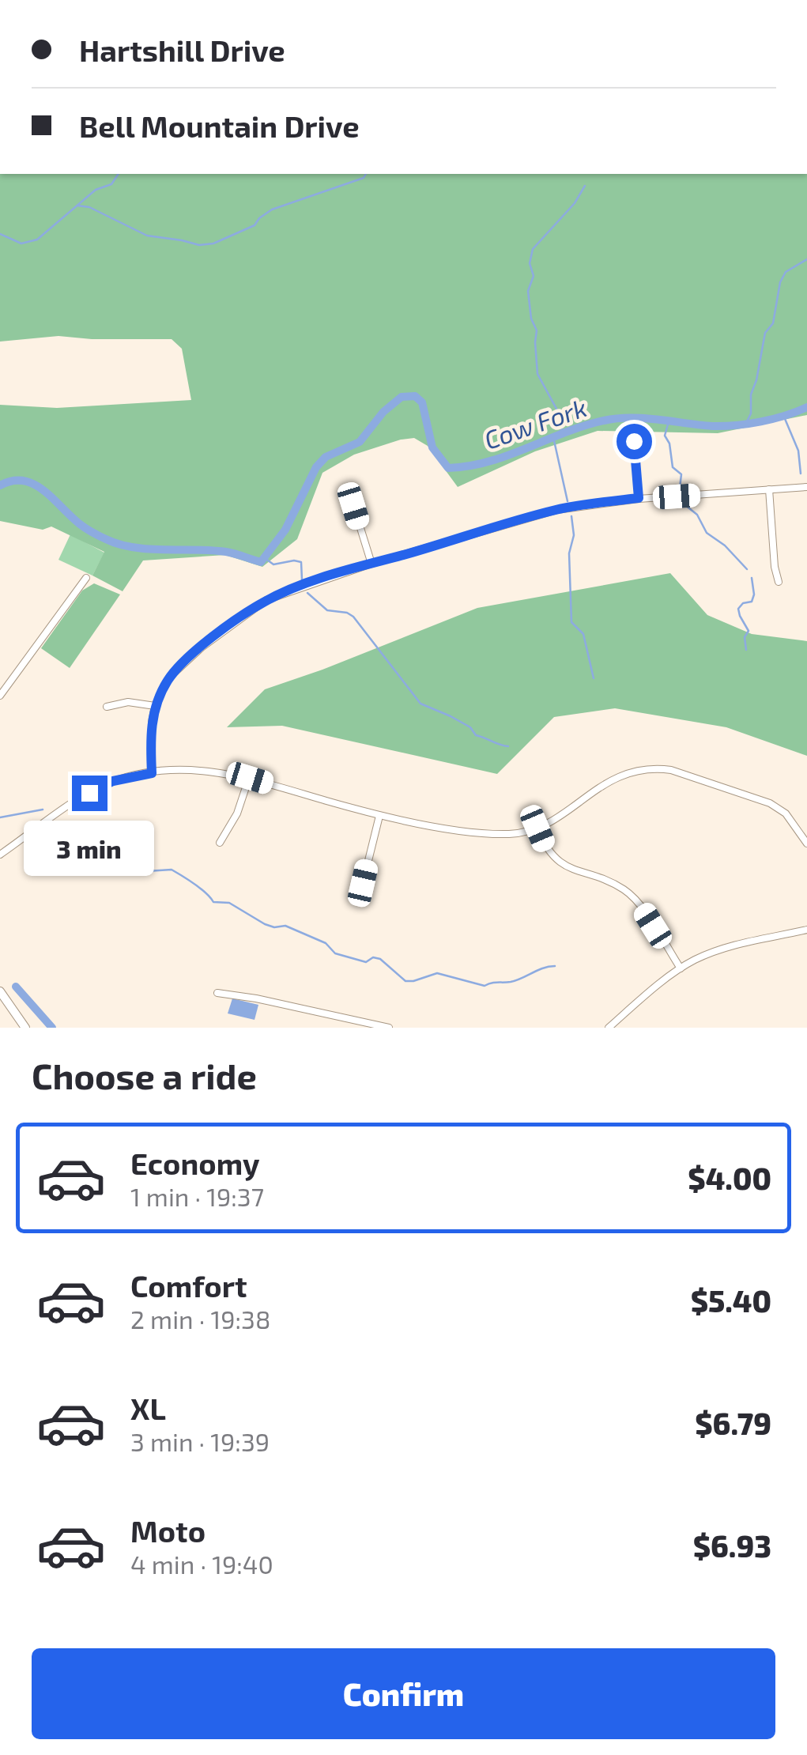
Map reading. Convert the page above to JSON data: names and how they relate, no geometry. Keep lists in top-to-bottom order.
{
  "water": ["Cow Fork"],
  "page": {
    "banner": ["Hartshill Drive", "Bell Mountain Drive"],
    "bubble": "3 min",
    "heading": "Choose a ride",
    "list": [
      {
        "name": "Economy",
        "note": "1 min · 19:37",
        "value": "$4.00"
      },
      {
        "name": "Comfort",
        "note": "2 min · 19:38",
        "value": "$5.40"
      },
      {
        "name": "XL",
        "note": "3 min · 19:39",
        "value": "$6.79"
      },
      {
        "name": "Moto",
        "note": "4 min · 19:40",
        "value": "$6.93"
      }
    ],
    "buttons": "Confirm"
  }
}
